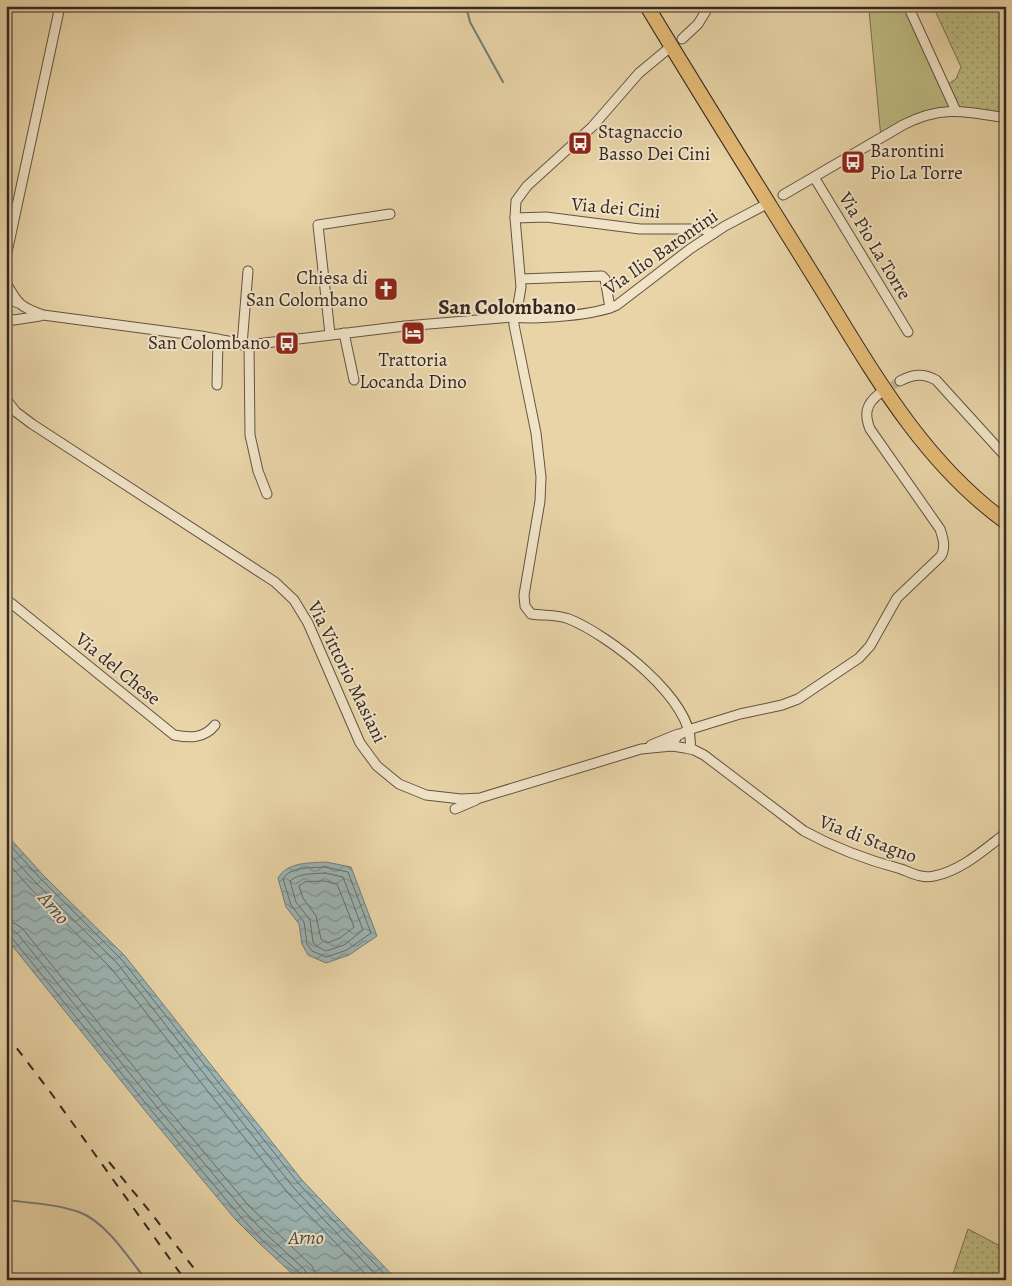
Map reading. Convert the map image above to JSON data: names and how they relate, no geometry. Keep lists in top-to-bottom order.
{
  "streets": {
    "street": [
      "Via dei Cini",
      "Via Pio La Torre",
      "Via Ilio Barontini",
      "Via del Chese",
      "Via Vittorio Masiani",
      "Via di Stagno"
    ]
  },
  "crossings": [
    ["Via dei Cini", "Via Ilio Barontini"],
    ["Via Vittorio Masiani", "Via di Stagno"]
  ],
  "districts": ["San Colombano"],
  "water": ["Arno"],
  "places": {
    "bus stop": ["Stagnaccio Basso Dei Cini", "Barontini Pio La Torre", "San Colombano"],
    "church": ["Chiesa di San Colombano"],
    "hotel": ["Trattoria Locanda Dino"]
  }
}
